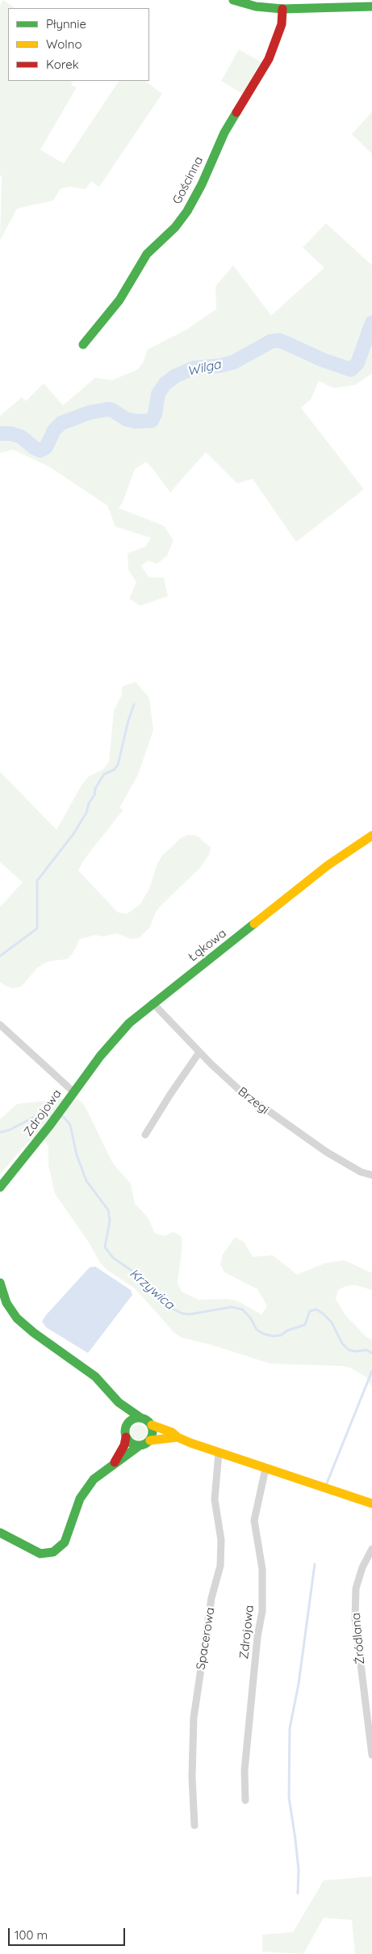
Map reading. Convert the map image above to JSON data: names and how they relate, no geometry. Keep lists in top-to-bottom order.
{
  "streets": {
    "street": [
      "Gościnna",
      "Łąkowa",
      "Brzegi",
      "Zdrojowa",
      "Spacerowa",
      "Źródlana"
    ]
  },
  "crossings": [
    ["Łąkowa", "Brzegi"],
    ["Łąkowa", "Zdrojowa"]
  ],
  "water": ["Wilga", "Krzywica"],
  "legend": ["Płynnie", "Wolno", "Korek"],
  "scale_bar": "100 m"
}
